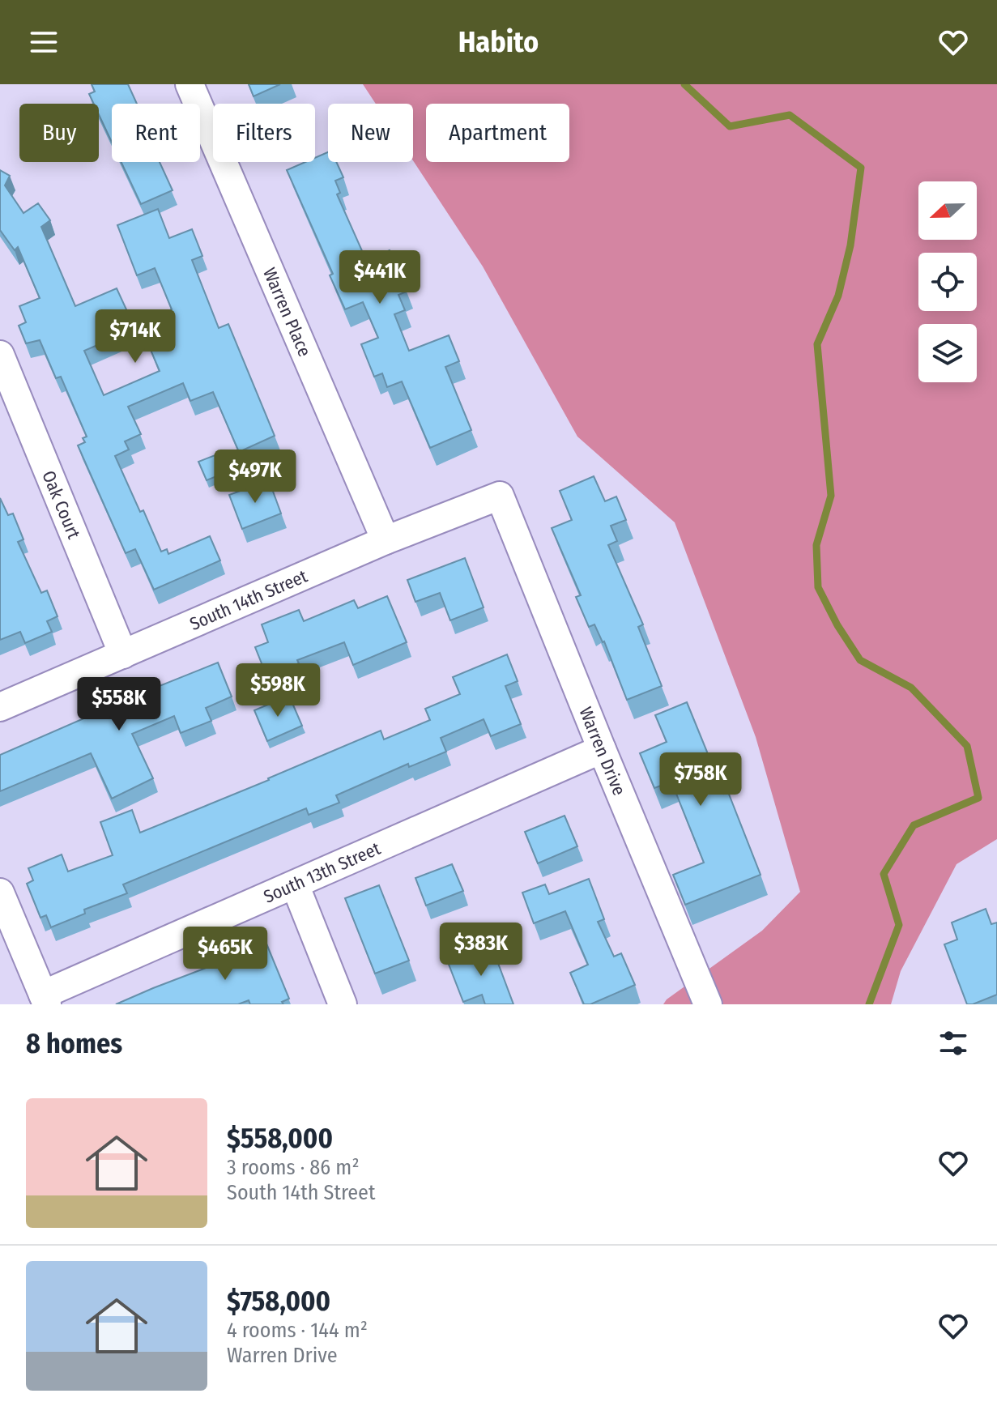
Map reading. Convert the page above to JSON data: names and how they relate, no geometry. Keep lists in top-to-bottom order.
{
  "streets": {
    "street": [
      "Warren Place",
      "Oak Court",
      "South 14th Street",
      "Warren Drive",
      "South 13th Street"
    ]
  },
  "crossings": [
    ["Warren Place", "South 14th Street"],
    ["Oak Court", "South 14th Street"],
    ["South 14th Street", "Warren Drive"],
    ["Warren Drive", "South 13th Street"]
  ],
  "north": "left",
  "page": {
    "header": "Habito",
    "chip": [
      "Buy",
      "Rent",
      "Filters",
      "New",
      "Apartment"
    ],
    "price": [
      "$441K",
      "$714K",
      "$497K",
      "$598K",
      "$558K",
      "$758K",
      "$383K",
      "$465K"
    ],
    "heading": "8 homes",
    "list": [
      {
        "name": "$558,000",
        "note": "3 rooms · 86 m² · South 14th Street"
      },
      {
        "name": "$758,000",
        "note": "4 rooms · 144 m² · Warren Drive"
      }
    ]
  }
}
